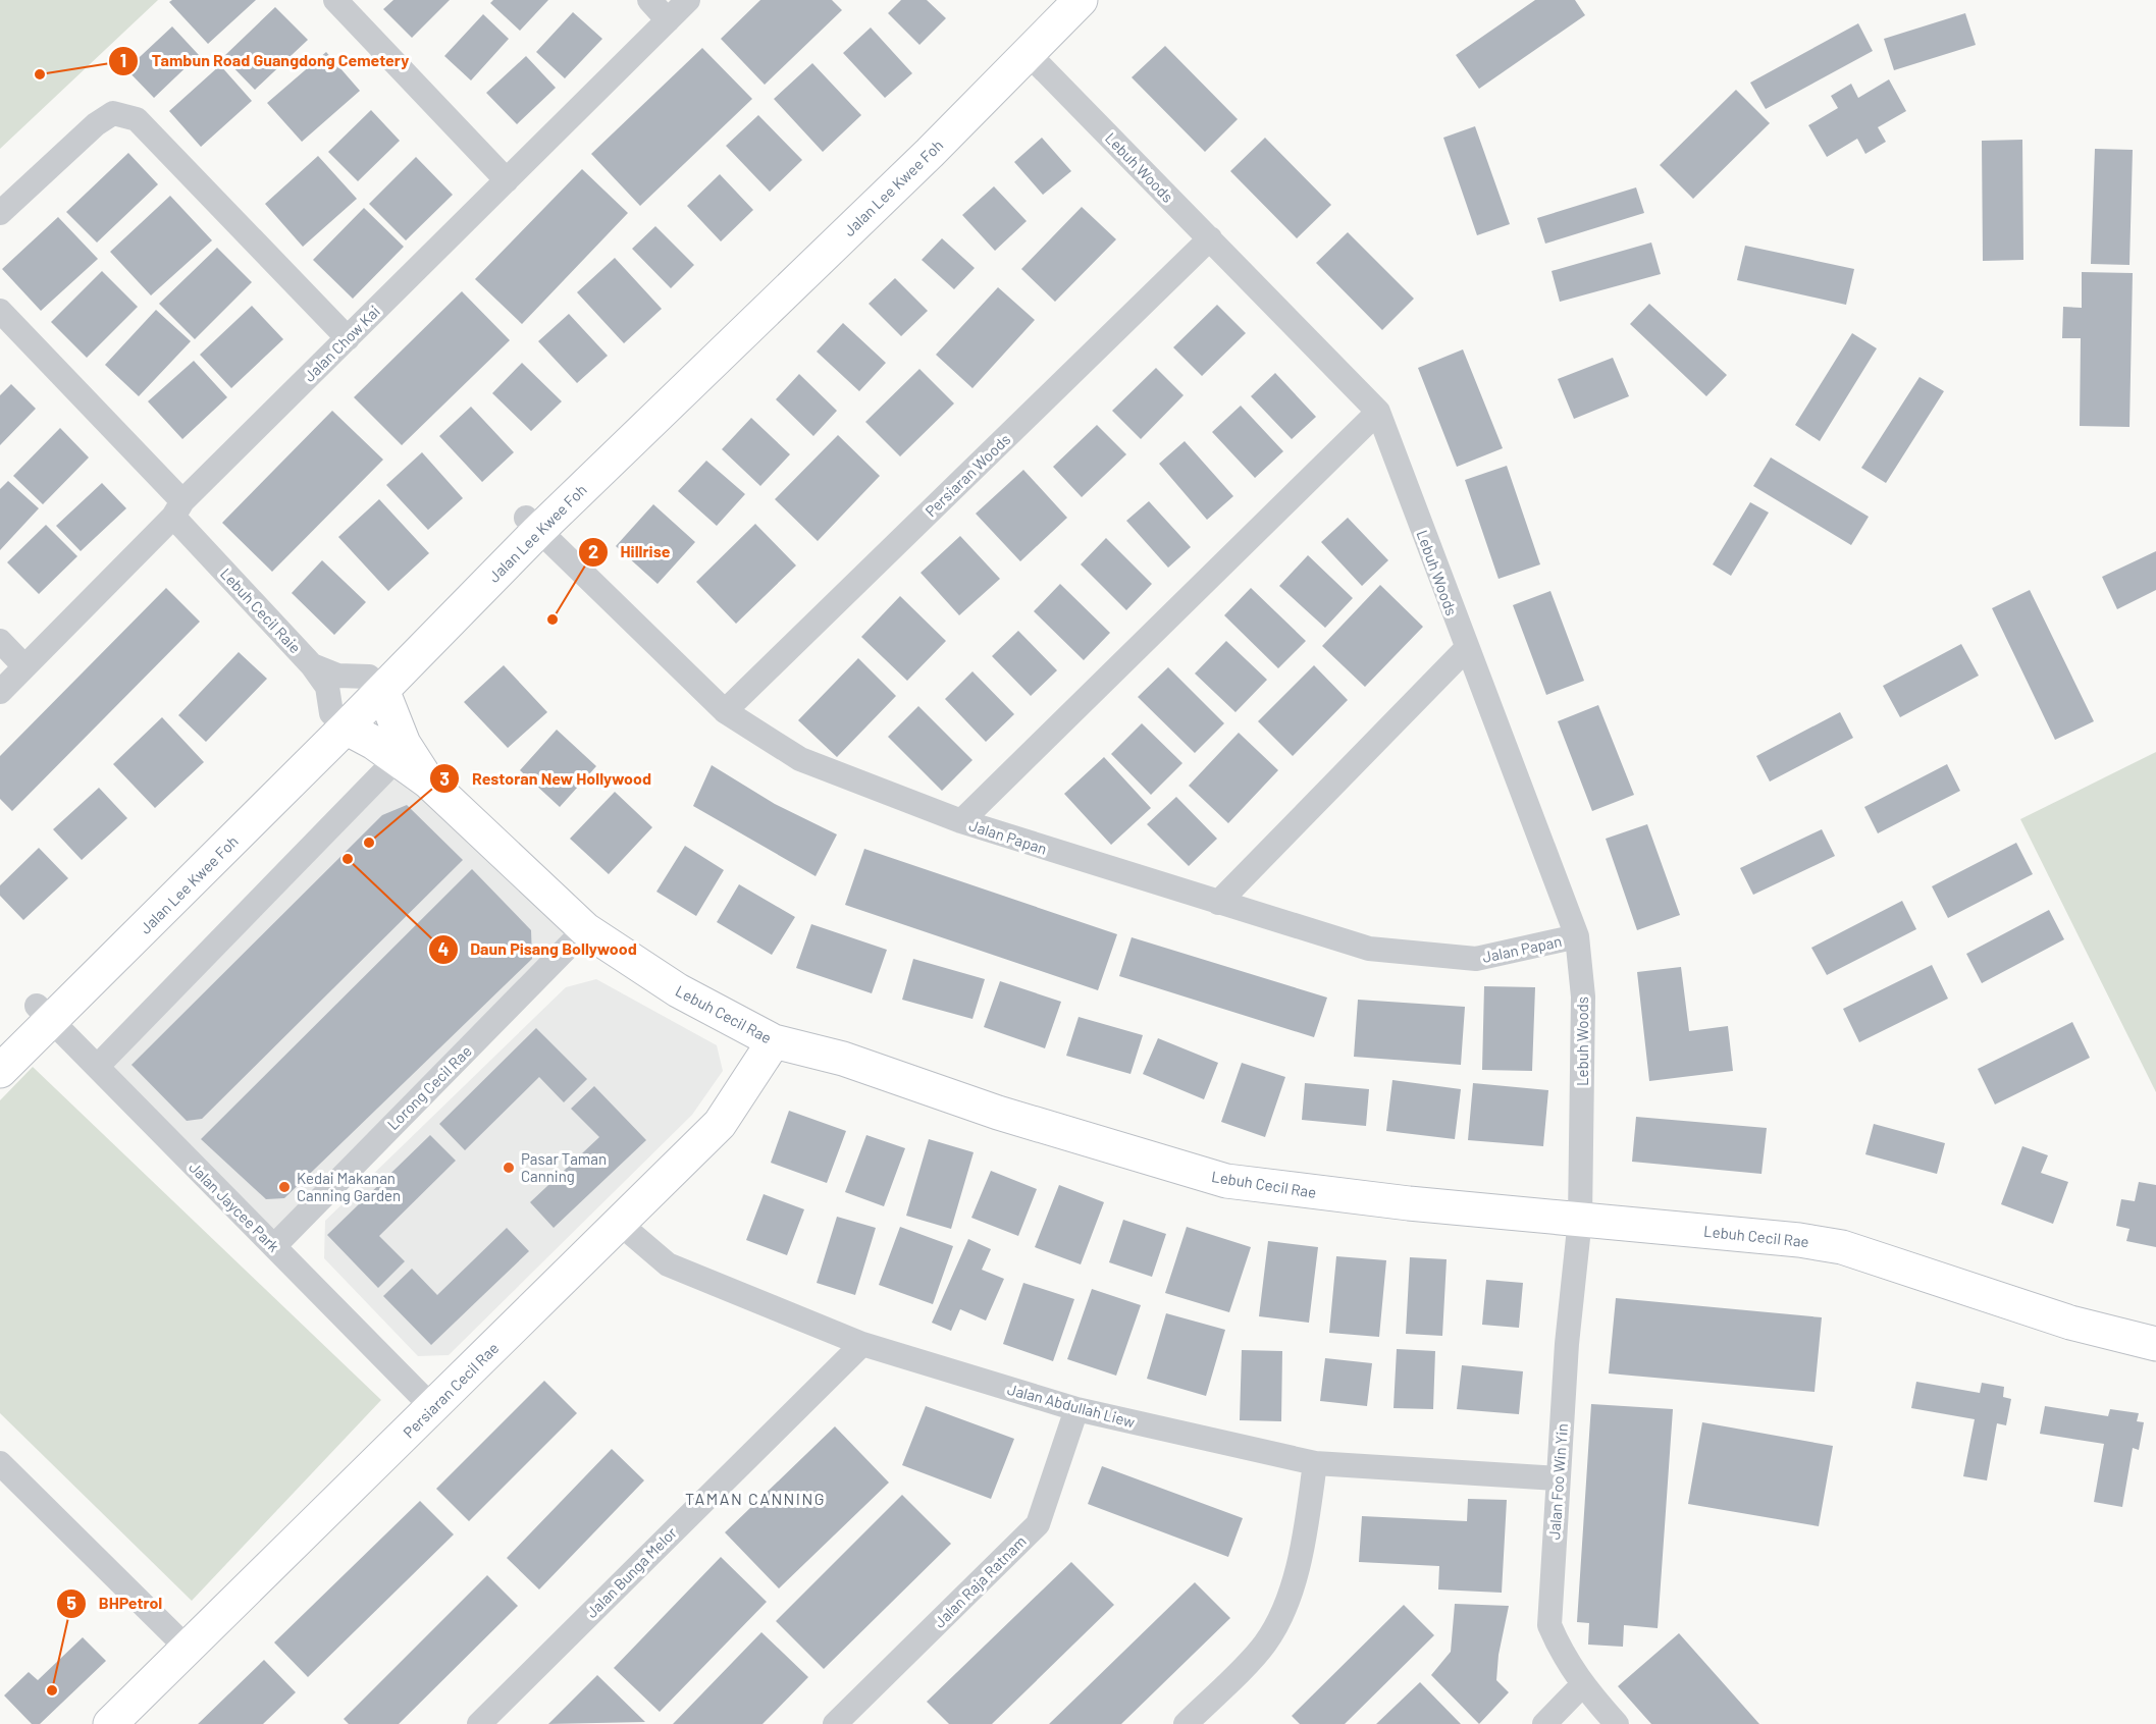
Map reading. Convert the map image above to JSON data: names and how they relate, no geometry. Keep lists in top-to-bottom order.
{
  "streets": {
    "street": [
      "Lebuh Woods",
      "Jalan Lee Kwee Foh",
      "Jalan Chow Kai",
      "Persiaran Woods",
      "Lebuh Cecil Raie",
      "Jalan Papan",
      "Lebuh Cecil Rae",
      "Lorong Cecil Rae",
      "Jalan Jaycee Park",
      "Persiaran Cecil Rae",
      "Jalan Abdullah Liew",
      "Jalan Foo Win Yin",
      "Jalan Bunga Melor",
      "Jalan Raja Ratnam"
    ]
  },
  "crossings": [
    ["Lebuh Woods", "Jalan Lee Kwee Foh"],
    ["Lebuh Woods", "Persiaran Woods"],
    ["Lebuh Woods", "Jalan Papan"],
    ["Lebuh Woods", "Lebuh Cecil Rae"],
    ["Lebuh Woods", "Jalan Foo Win Yin"],
    ["Jalan Lee Kwee Foh", "Lebuh Cecil Raie"],
    ["Jalan Lee Kwee Foh", "Jalan Papan"],
    ["Jalan Lee Kwee Foh", "Lebuh Cecil Rae"],
    ["Jalan Lee Kwee Foh", "Jalan Jaycee Park"],
    ["Jalan Chow Kai", "Lebuh Cecil Raie"],
    ["Persiaran Woods", "Jalan Papan"],
    ["Lebuh Cecil Raie", "Lebuh Cecil Rae"],
    ["Lebuh Cecil Rae", "Lorong Cecil Rae"],
    ["Lebuh Cecil Rae", "Persiaran Cecil Rae"],
    ["Lebuh Cecil Rae", "Jalan Foo Win Yin"],
    ["Lorong Cecil Rae", "Jalan Jaycee Park"],
    ["Jalan Jaycee Park", "Persiaran Cecil Rae"],
    ["Persiaran Cecil Rae", "Jalan Abdullah Liew"],
    ["Jalan Abdullah Liew", "Jalan Foo Win Yin"],
    ["Jalan Abdullah Liew", "Jalan Bunga Melor"],
    ["Jalan Abdullah Liew", "Jalan Raja Ratnam"]
  ],
  "districts": ["TAMAN CANNING"],
  "places": [
    "Tambun Road Guangdong Cemetery",
    "Hillrise",
    "Restoran New Hollywood",
    "Daun Pisang Bollywood",
    "Pasar Taman Canning",
    "Kedai Makanan Canning Garden",
    "BHPetrol"
  ]
}
